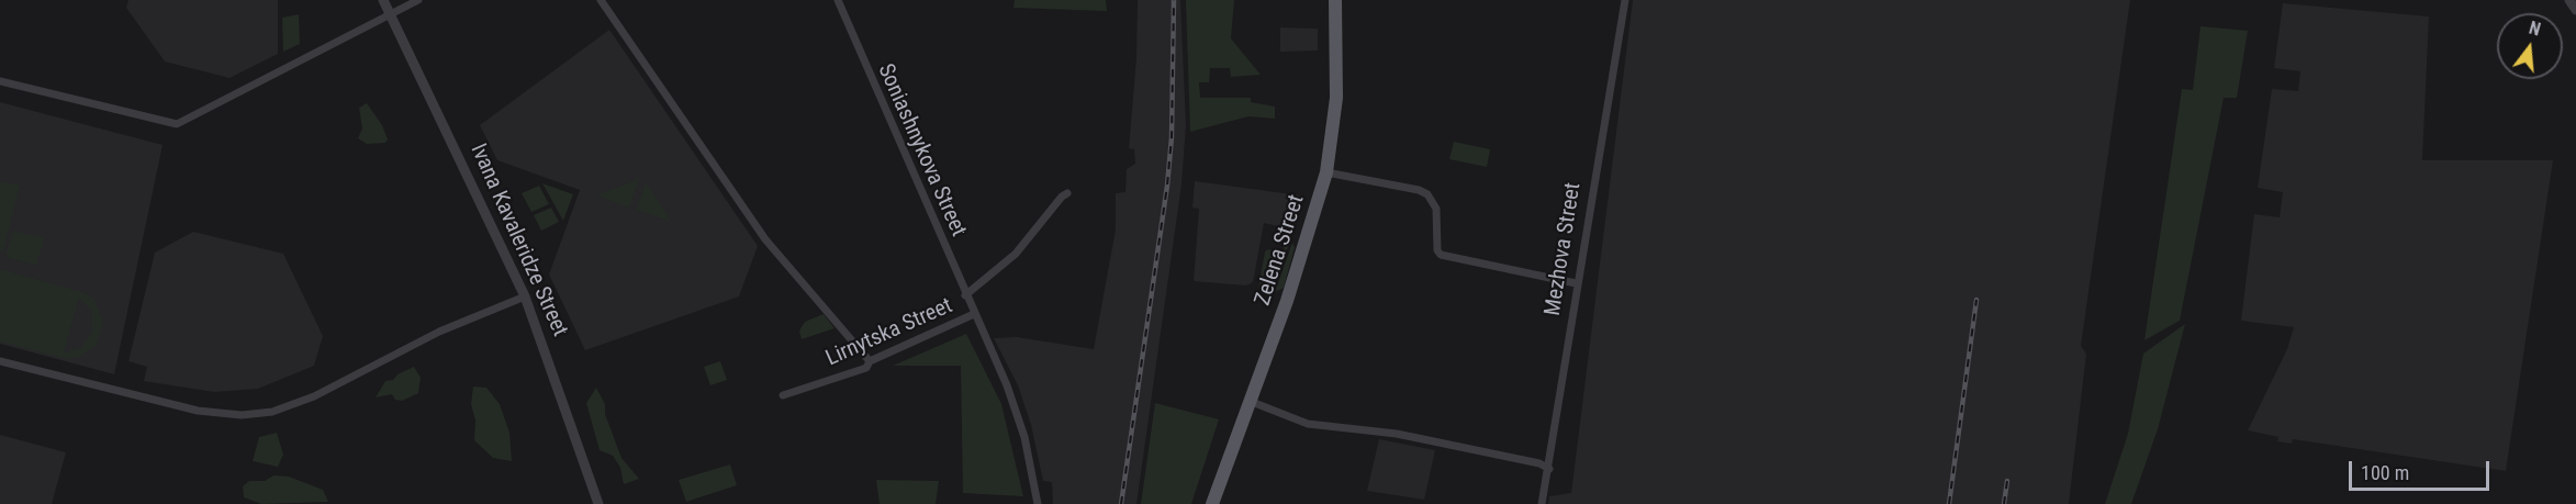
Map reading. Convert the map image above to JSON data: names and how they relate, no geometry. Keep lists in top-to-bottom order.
{
  "streets": {
    "main road": ["Zelena Street"],
    "street": [
      "Soniashnykova Street",
      "Ivana Kavaleridze Street",
      "Mezhova Street",
      "Lirnytska Street"
    ]
  },
  "crossings": [
    ["Soniashnykova Street", "Lirnytska Street"]
  ],
  "scale_bar": "100 m",
  "north": "top"
}
